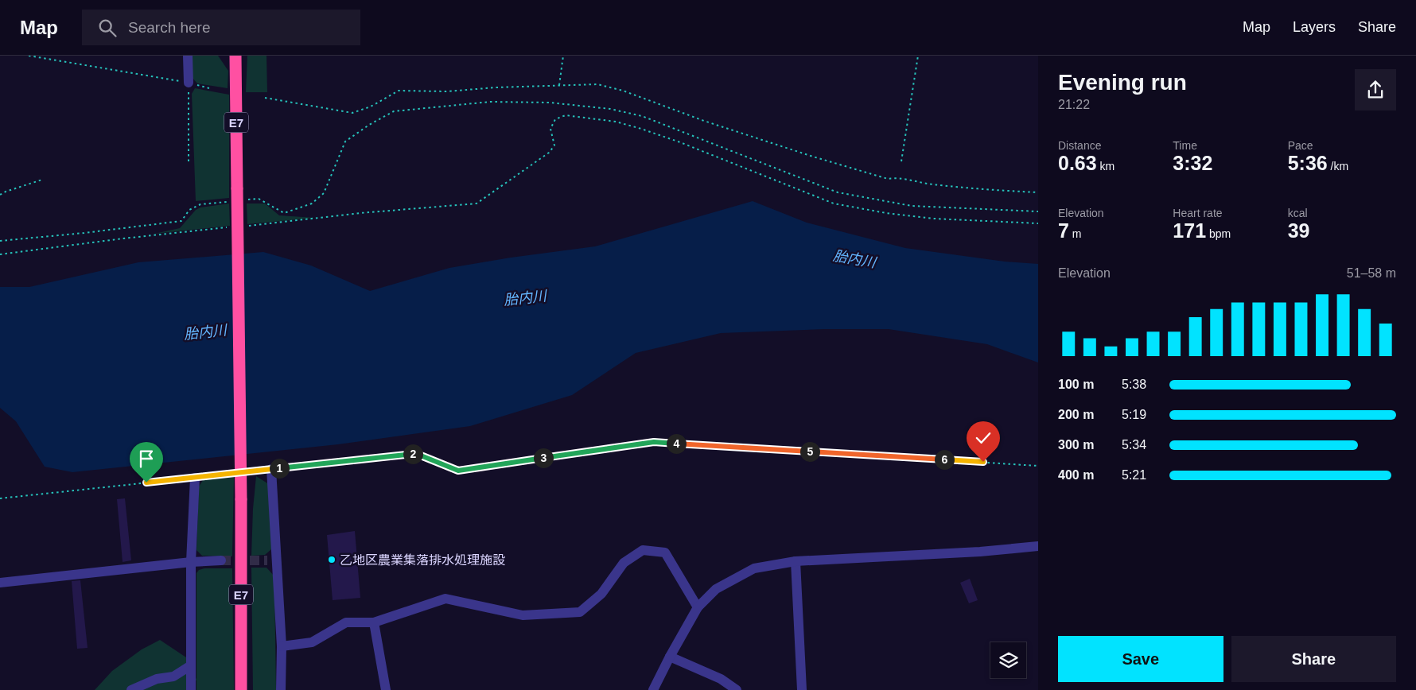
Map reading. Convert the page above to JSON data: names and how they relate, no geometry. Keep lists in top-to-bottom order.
{
  "streets": {
    "highway": ["E7"]
  },
  "water": ["胎内川"],
  "places": ["乙地区農業集落排水処理施設"],
  "page": {
    "header": "Map",
    "search": "Search here",
    "nav": ["Map", "Layers", "Share"],
    "heading": ["Evening run", "21:22"],
    "stats": [
      ["Distance", "0.63 km"],
      ["Time", "3:32"],
      ["Pace", "5:36 /km"],
      ["Elevation", "7 m"],
      ["Heart rate", "171 bpm"],
      ["kcal", "39"]
    ],
    "chart": ["Elevation", "51–58 m"],
    "list": [
      {
        "name": "100 m",
        "note": "5:38"
      },
      {
        "name": "200 m",
        "note": "5:19"
      },
      {
        "name": "300 m",
        "note": "5:34"
      },
      {
        "name": "400 m",
        "note": "5:21"
      }
    ],
    "pins": [
      "4",
      "5",
      "2",
      "3",
      "6",
      "1"
    ],
    "buttons": ["Save", "Share"]
  }
}
